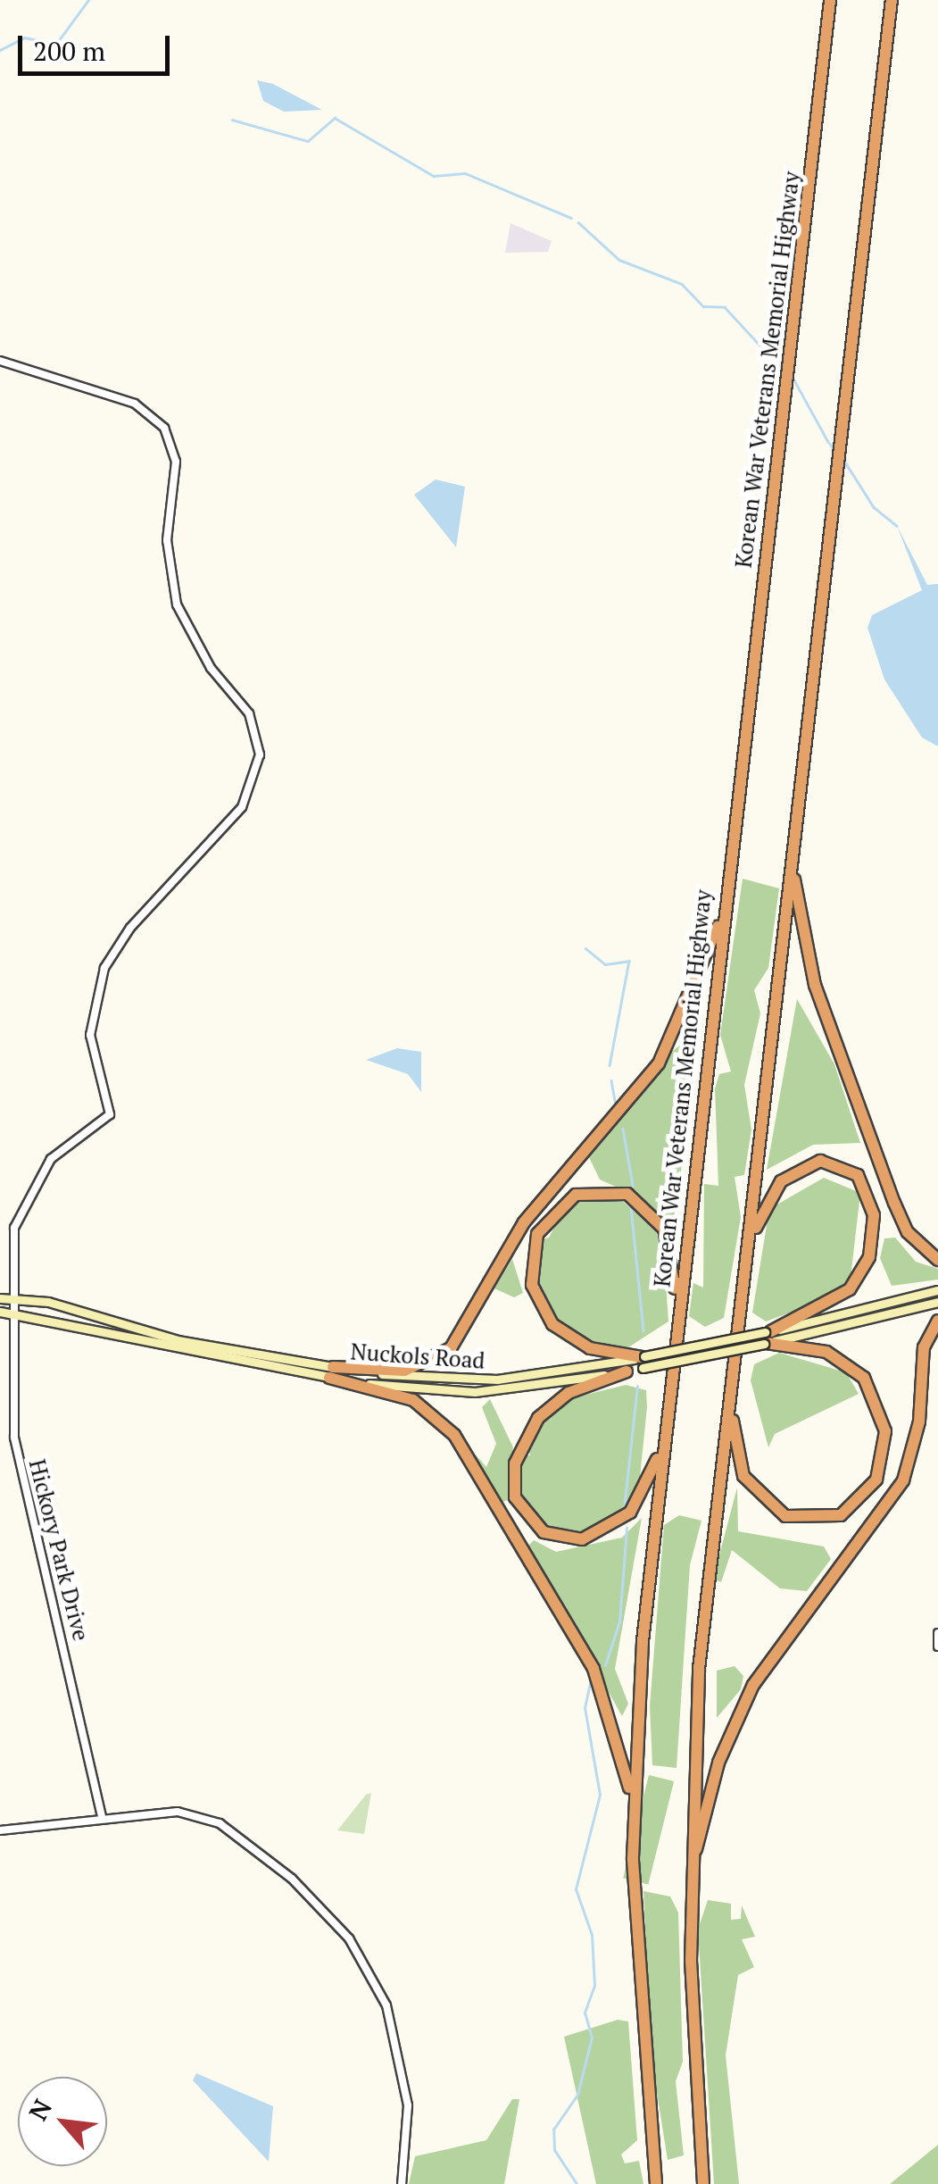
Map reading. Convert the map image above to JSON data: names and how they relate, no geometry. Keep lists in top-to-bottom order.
{
  "streets": {
    "highway": ["Korean War Veterans Memorial Highway"],
    "main road": ["Nuckols Road"],
    "street": ["Hickory Park Drive"]
  },
  "crossings": [
    ["Nuckols Road", "Hickory Park Drive"]
  ],
  "scale_bar": "200 m",
  "north": "top left"
}
